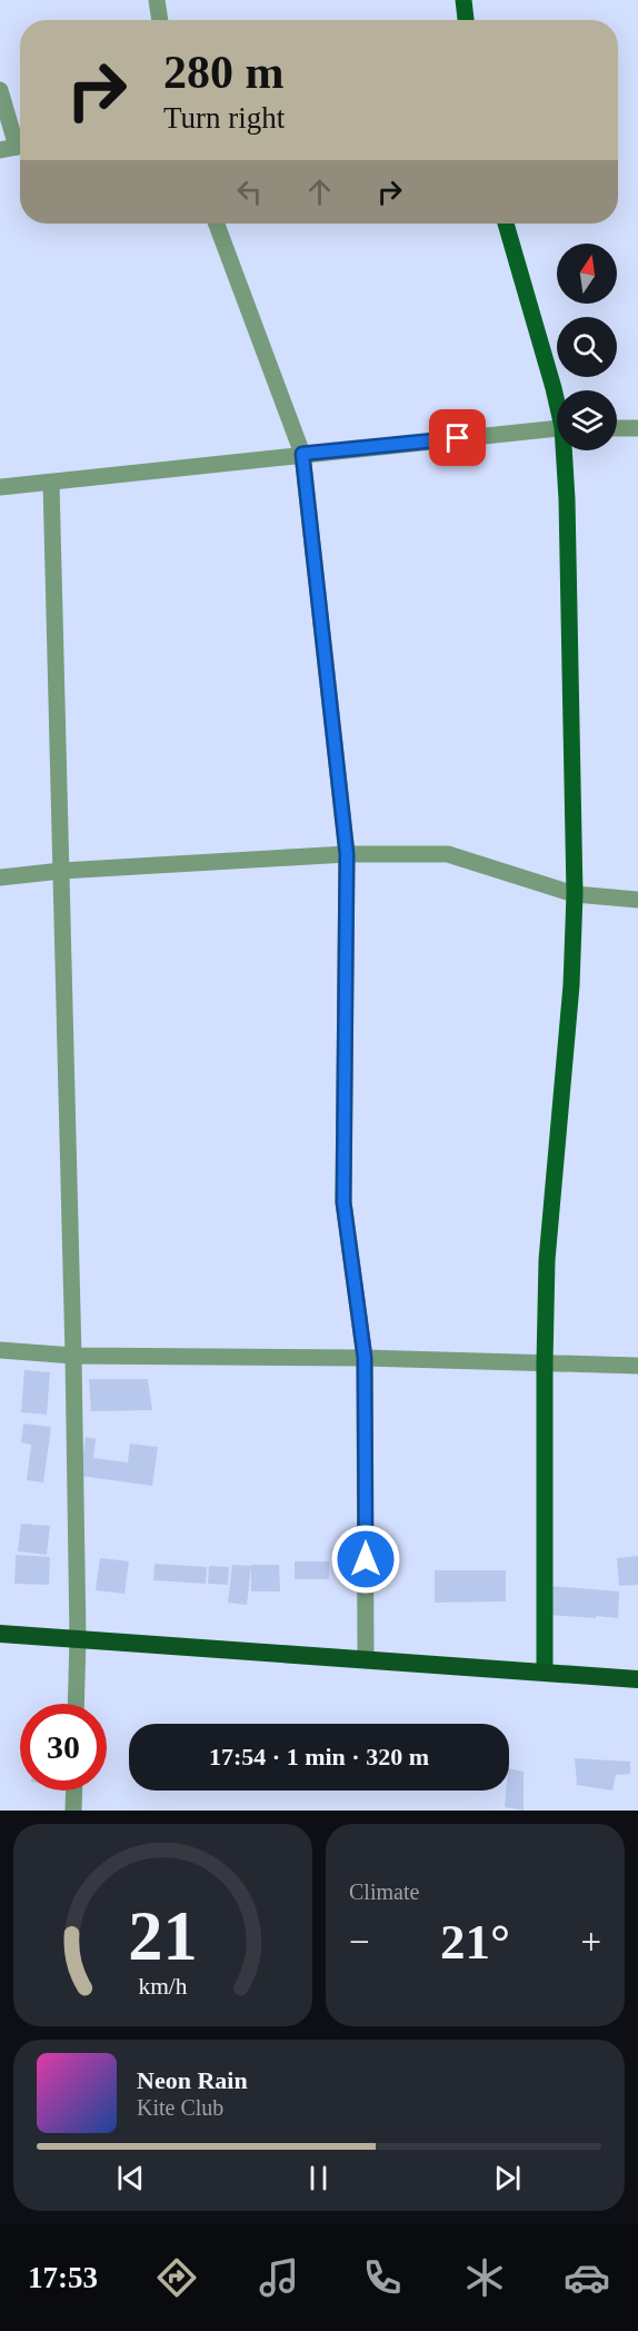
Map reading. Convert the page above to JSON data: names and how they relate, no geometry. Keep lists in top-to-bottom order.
{
  "north": "top",
  "page": {
    "turn": ["280 m", "Turn right"],
    "limit": "30",
    "trip": "17:54 · 1 min · 320 m",
    "tile": "Climate",
    "heat": ["−", "21°", "+"],
    "song": ["Neon Rain", "Kite Club"],
    "tabs": "17:53",
    "gauge": ["21", "km/h"]
  }
}
